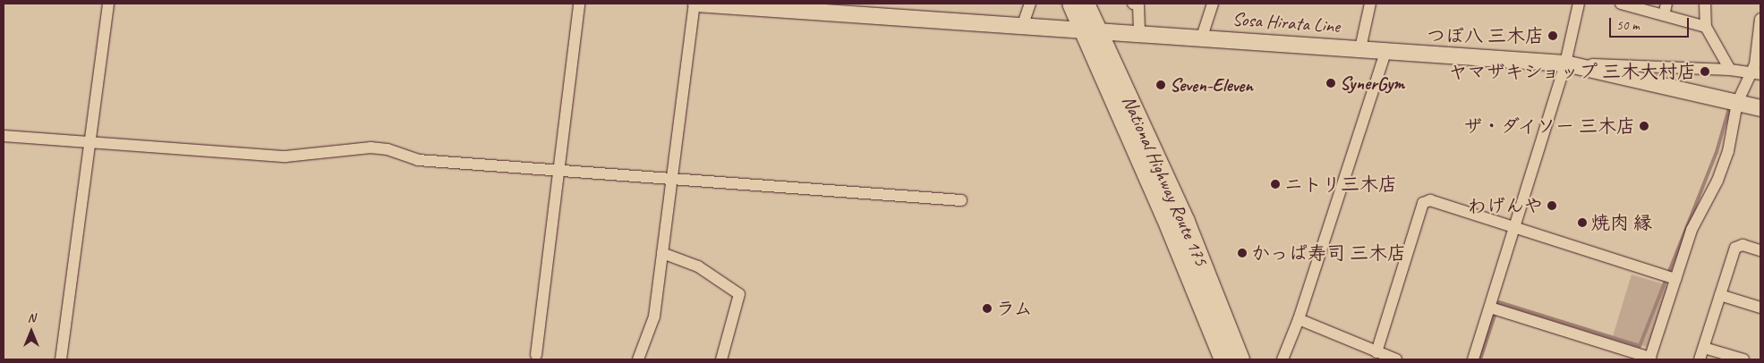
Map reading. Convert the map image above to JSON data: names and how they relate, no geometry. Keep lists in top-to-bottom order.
{
  "streets": {
    "highway": ["National Highway Route 175"],
    "main road": ["Sosa Hirata Line"]
  },
  "crossings": [
    ["Sosa Hirata Line", "National Highway Route 175"]
  ],
  "places": [
    "つぼ八 三木店",
    "ヤマザキショップ 三木大村店",
    "SynerGym",
    "Seven-Eleven",
    "ザ・ダイソー 三木店",
    "ニトリ三木店",
    "わげんや",
    "焼肉 縁",
    "かっぱ寿司 三木店",
    "ラム"
  ],
  "scale_bar": "50 m",
  "north": "top"
}
